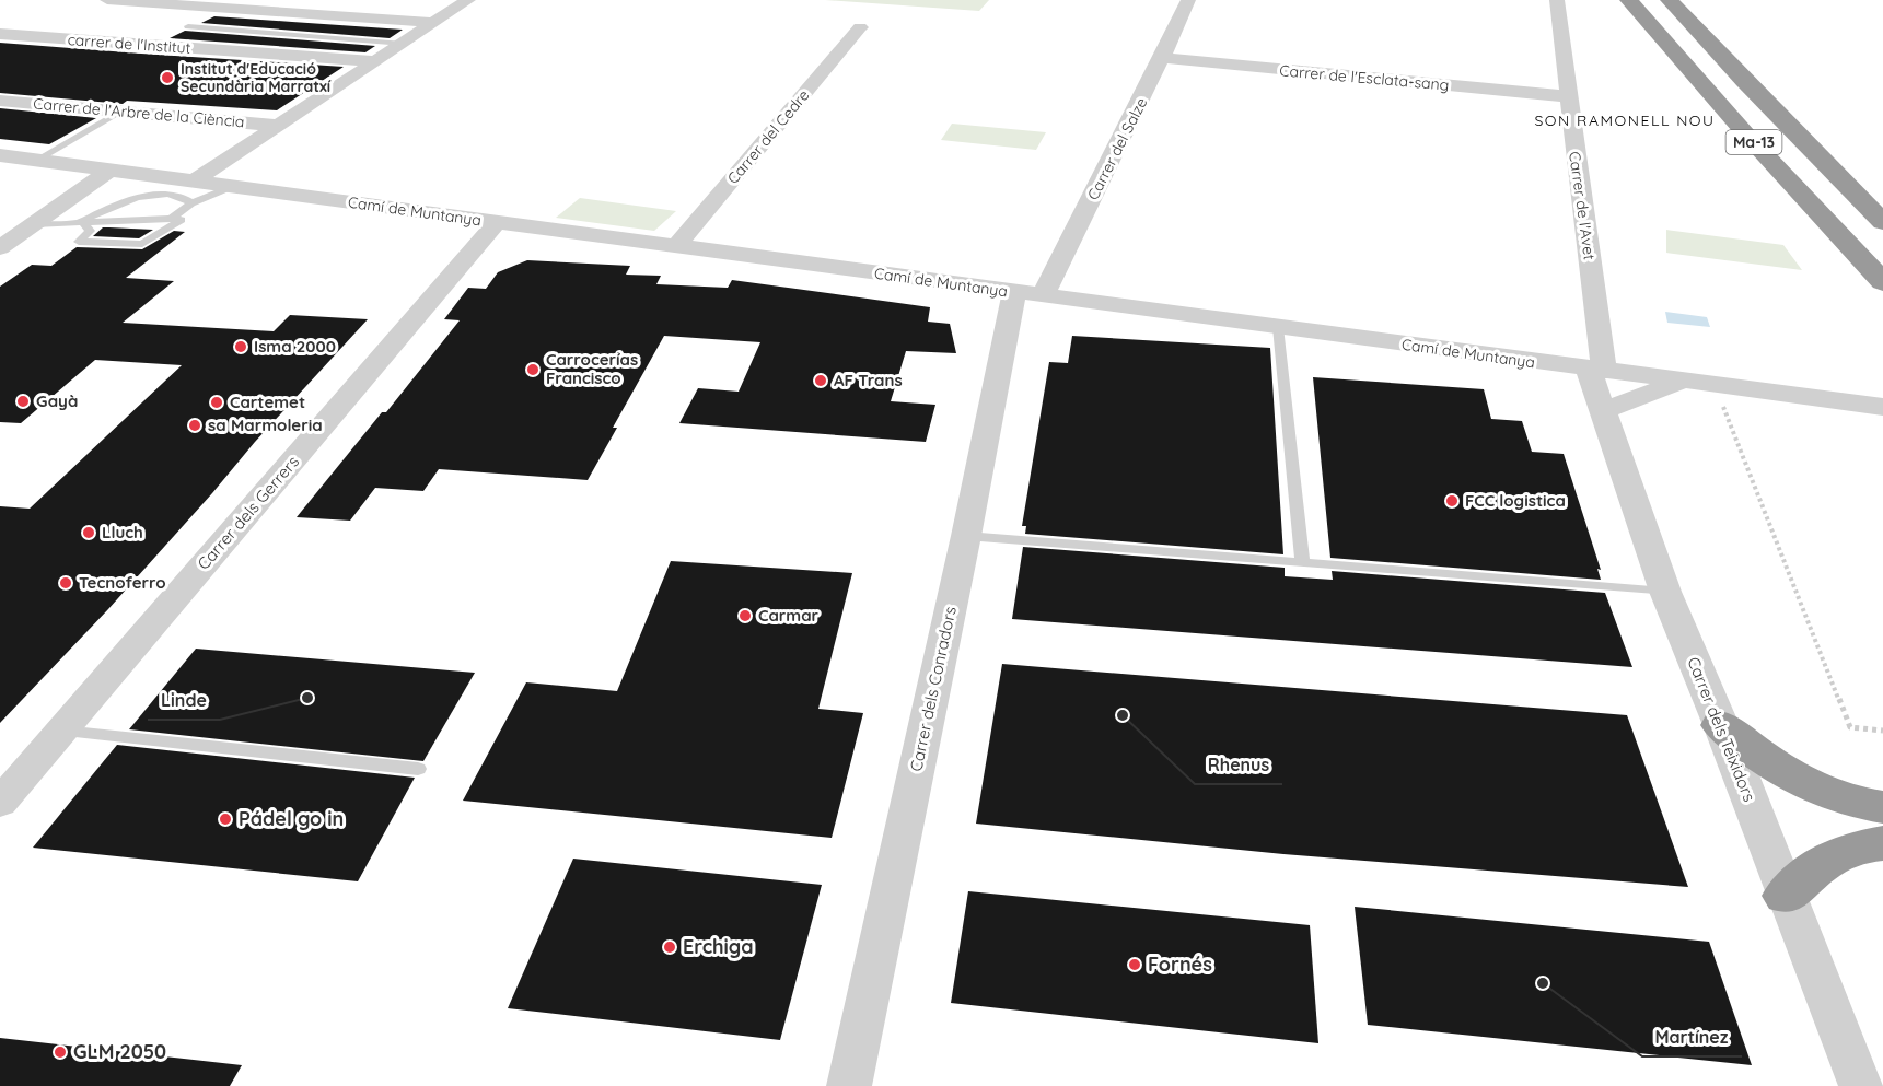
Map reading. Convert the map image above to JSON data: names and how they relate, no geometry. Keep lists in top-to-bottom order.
{
  "streets": {
    "highway": ["Ma-13"],
    "street": [
      "carrer de l'Institut",
      "Carrer de l'Esclata-sang",
      "Carrer de l'Arbre de la Ciència",
      "Carrer del Cedre",
      "Carrer del Salze",
      "Carrer de l'Avet",
      "Camí de Muntanya",
      "Carrer dels Gerrers",
      "Carrer dels Conradors",
      "Carrer dels Teixidors"
    ]
  },
  "crossings": [
    ["Carrer de l'Esclata-sang", "Carrer del Salze"],
    ["Carrer de l'Esclata-sang", "Carrer de l'Avet"],
    ["Carrer del Cedre", "Camí de Muntanya"],
    ["Carrer del Salze", "Camí de Muntanya"],
    ["Carrer del Salze", "Carrer dels Conradors"],
    ["Carrer de l'Avet", "Camí de Muntanya"],
    ["Carrer de l'Avet", "Carrer dels Teixidors"],
    ["Camí de Muntanya", "Carrer dels Gerrers"],
    ["Camí de Muntanya", "Carrer dels Conradors"],
    ["Camí de Muntanya", "Carrer dels Teixidors"]
  ],
  "districts": ["SON RAMONELL NOU"],
  "places": [
    "Institut d'Educació Secundària Marratxí",
    "Isma 2000",
    "Carrocerías Francisco",
    "AF Trans",
    "Gayà",
    "Cartemet",
    "sa Marmoleria",
    "FCC logistica",
    "Lluch",
    "Tecnoferro",
    "Carmar",
    "Linde",
    "Rhenus",
    "Pádel go in",
    "Erchiga",
    "Fornés",
    "Martínez",
    "GLM 2050"
  ]
}
